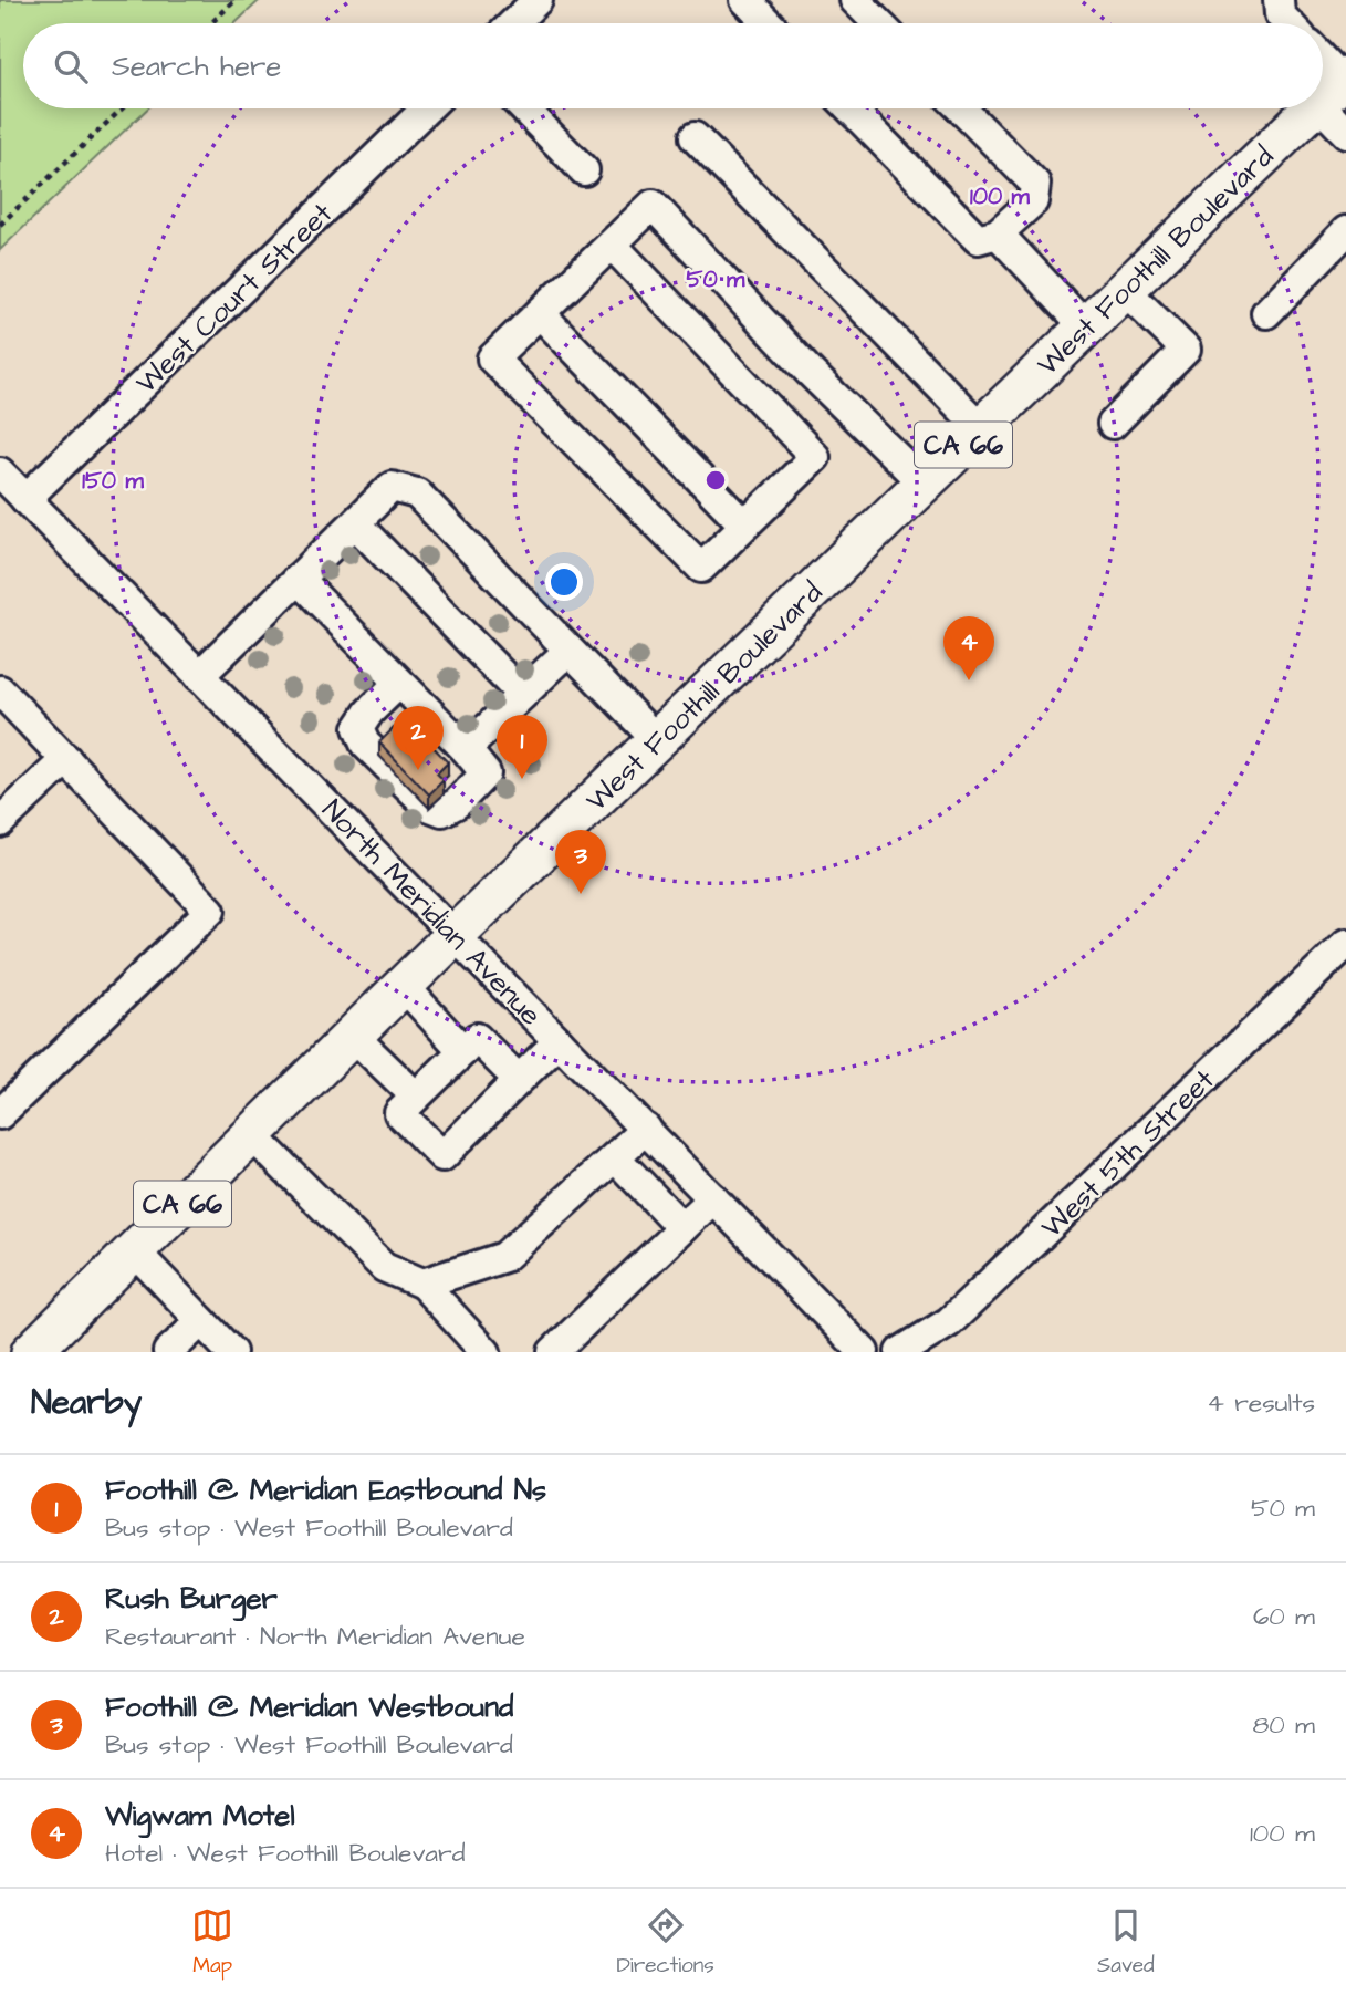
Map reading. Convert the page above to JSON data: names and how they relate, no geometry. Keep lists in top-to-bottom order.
{
  "streets": {
    "main road": ["West Foothill Boulevard", "CA 66"],
    "street": ["West Court Street", "North Meridian Avenue", "West 5th Street"]
  },
  "crossings": [
    ["West Foothill Boulevard", "North Meridian Avenue"],
    ["West Court Street", "North Meridian Avenue"]
  ],
  "page": {
    "search": "Search here",
    "pins": [
      "4",
      "2",
      "1",
      "3"
    ],
    "heading": ["Nearby", "4 results"],
    "list": [
      {
        "mark": "1",
        "name": "Foothill @ Meridian Eastbound Ns",
        "note": "Bus stop · West Foothill Boulevard",
        "value": "50 m"
      },
      {
        "mark": "2",
        "name": "Rush Burger",
        "note": "Restaurant · North Meridian Avenue",
        "value": "60 m"
      },
      {
        "mark": "3",
        "name": "Foothill @ Meridian Westbound",
        "note": "Bus stop · West Foothill Boulevard",
        "value": "80 m"
      },
      {
        "mark": "4",
        "name": "Wigwam Motel",
        "note": "Hotel · West Foothill Boulevard",
        "value": "100 m"
      }
    ],
    "nav": ["Map", "Directions", "Saved"]
  },
  "rings": ["100 m", "50 m", "150 m"]
}
